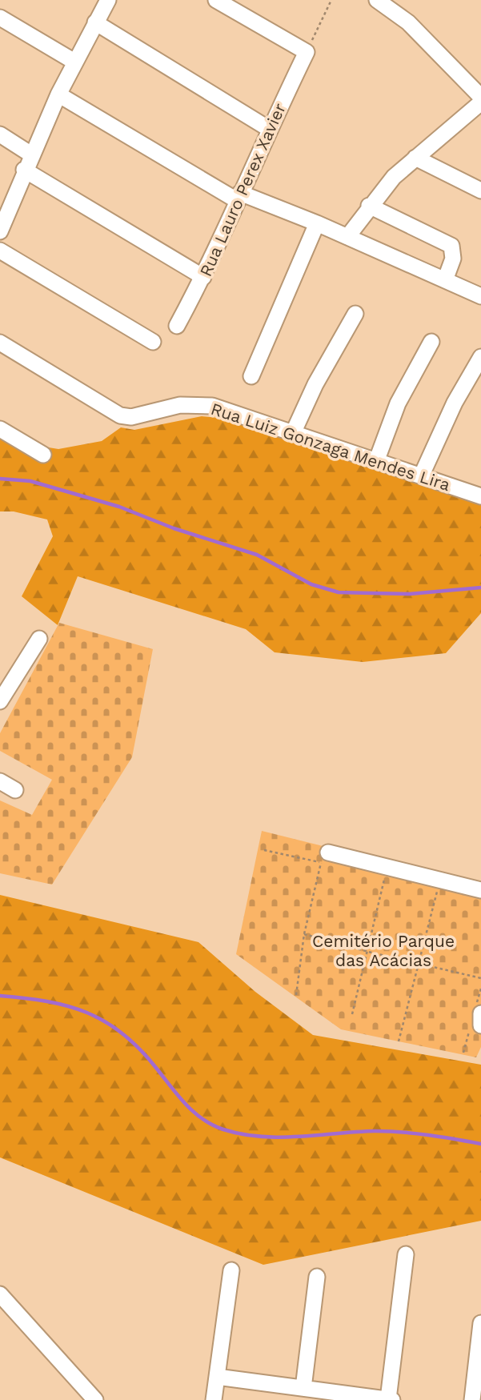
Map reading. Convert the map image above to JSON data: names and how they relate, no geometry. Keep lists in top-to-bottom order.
{
  "streets": {
    "street": ["Rua Lauro Perex Xavier", "Rua Luiz Gonzaga Mendes Lira"]
  },
  "parks": ["Cemitério Parque das Acácias"]
}
